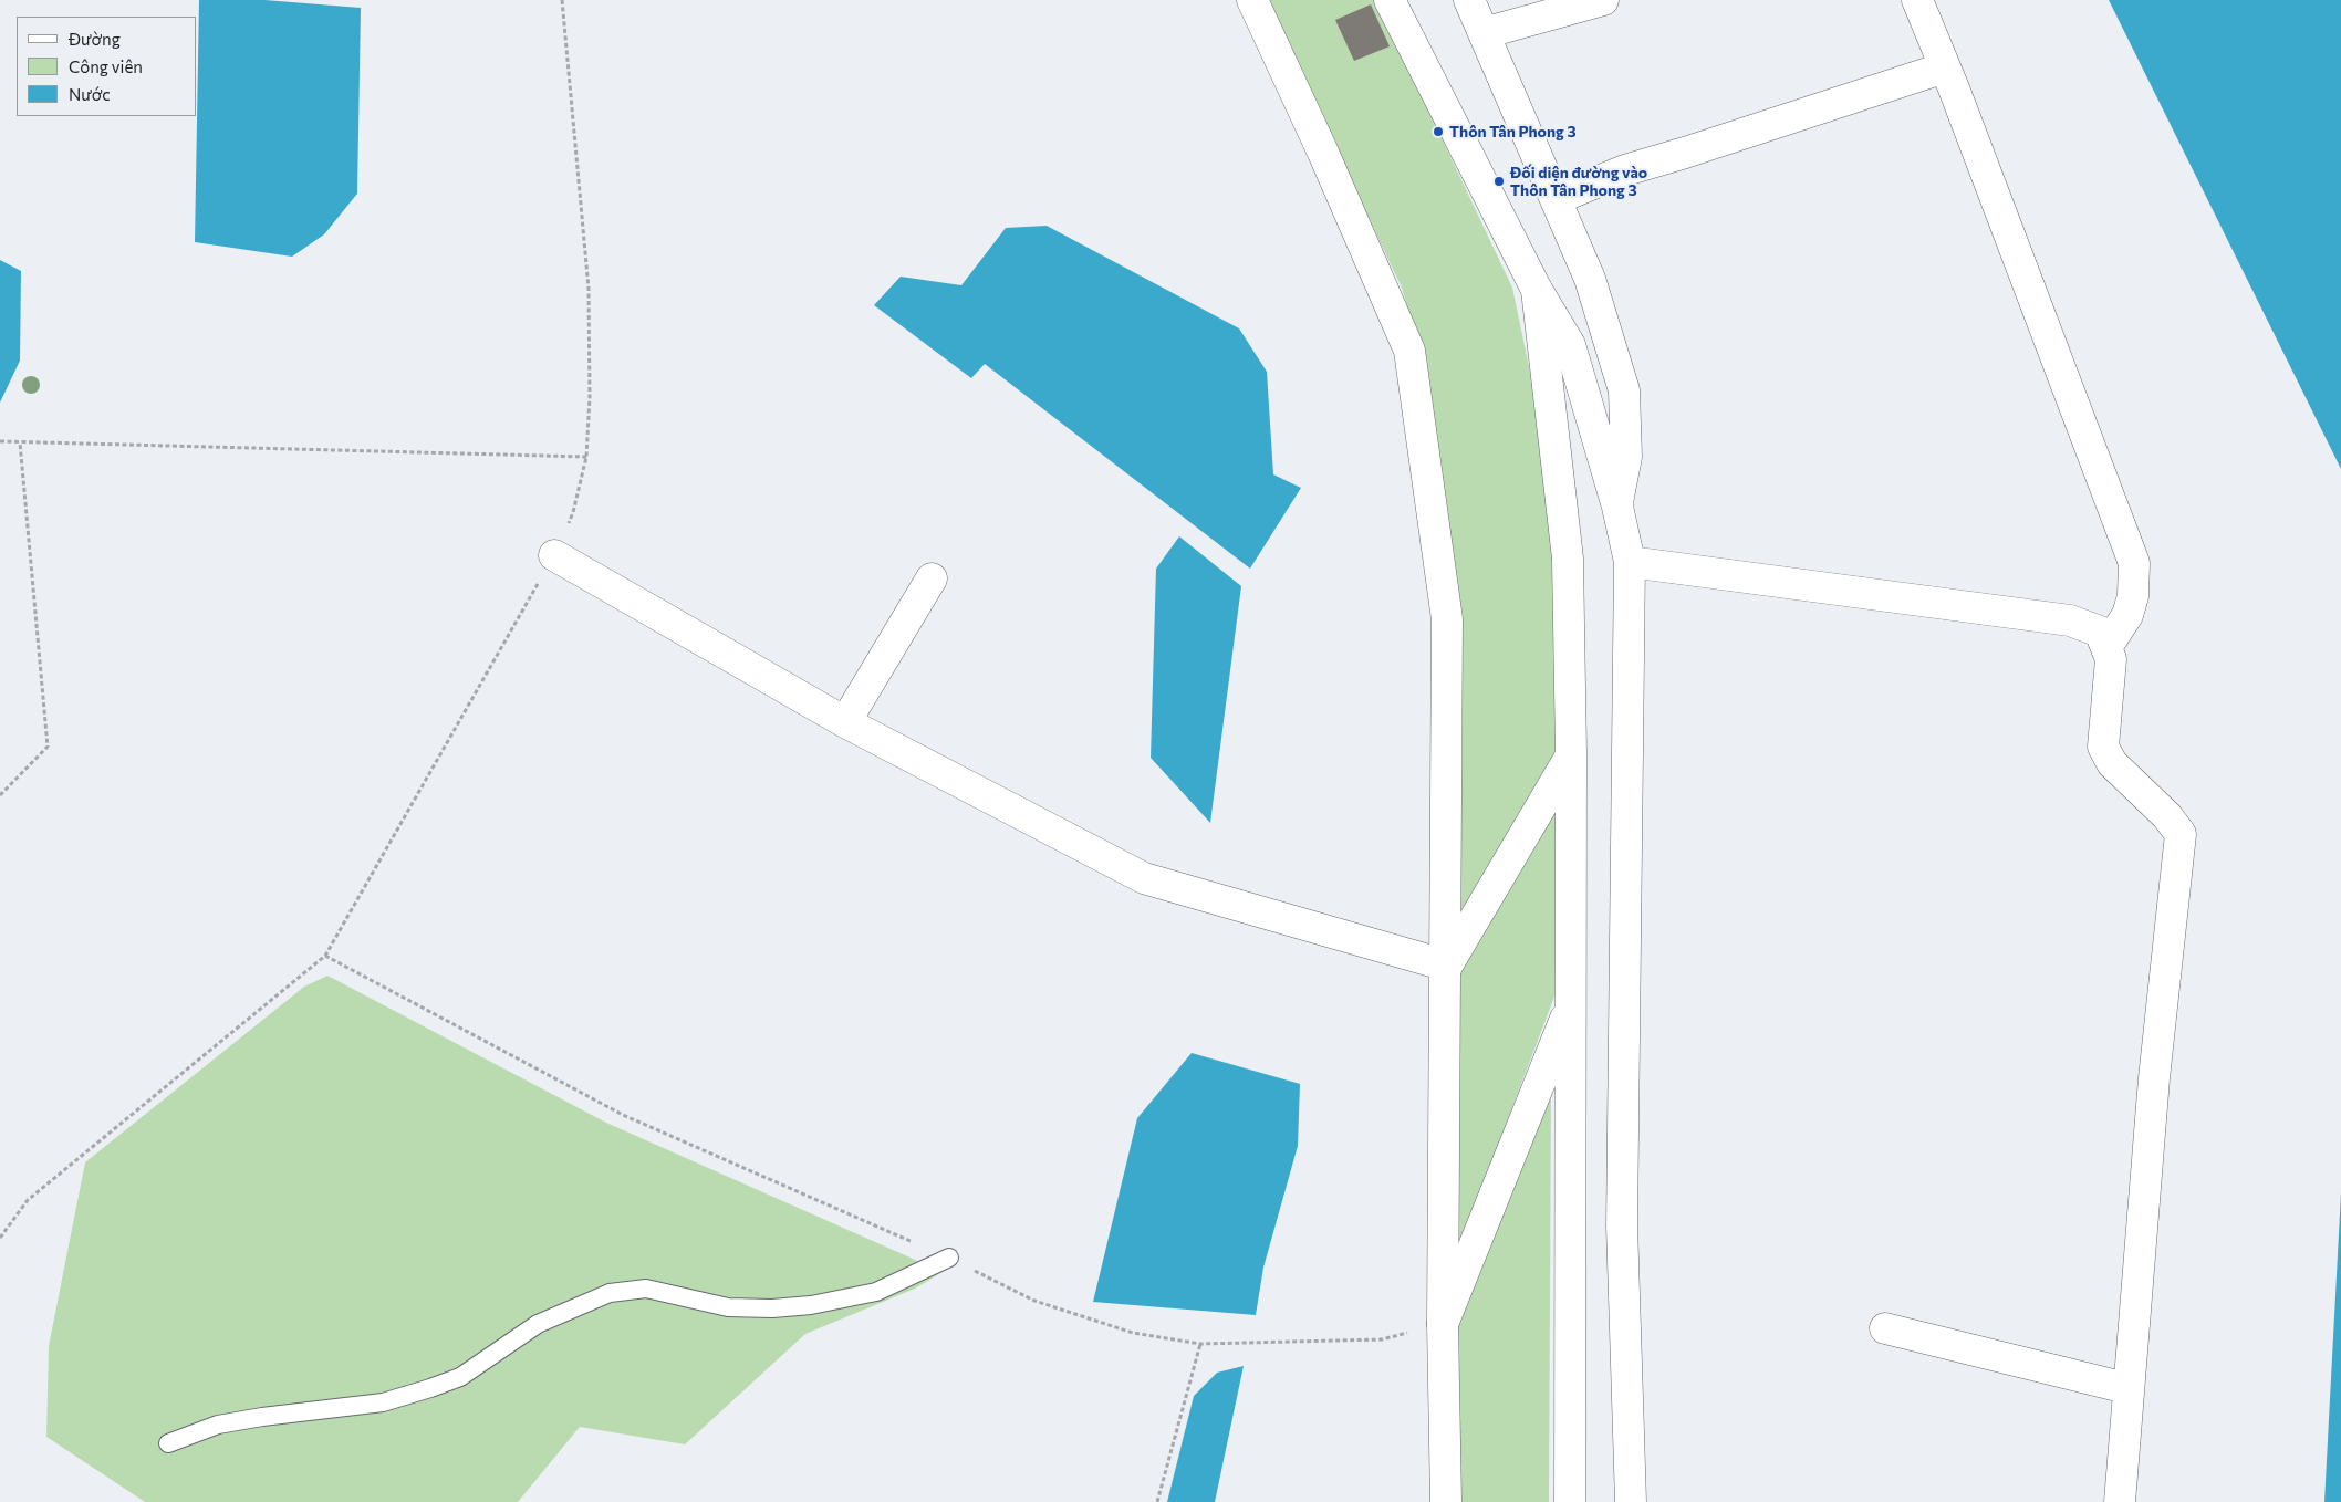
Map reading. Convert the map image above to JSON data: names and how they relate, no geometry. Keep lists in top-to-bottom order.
{
  "places": ["Thôn Tân Phong 3", "Đối diện đường vào Thôn Tân Phong 3"],
  "legend": ["Đường", "Công viên", "Nước"]
}
